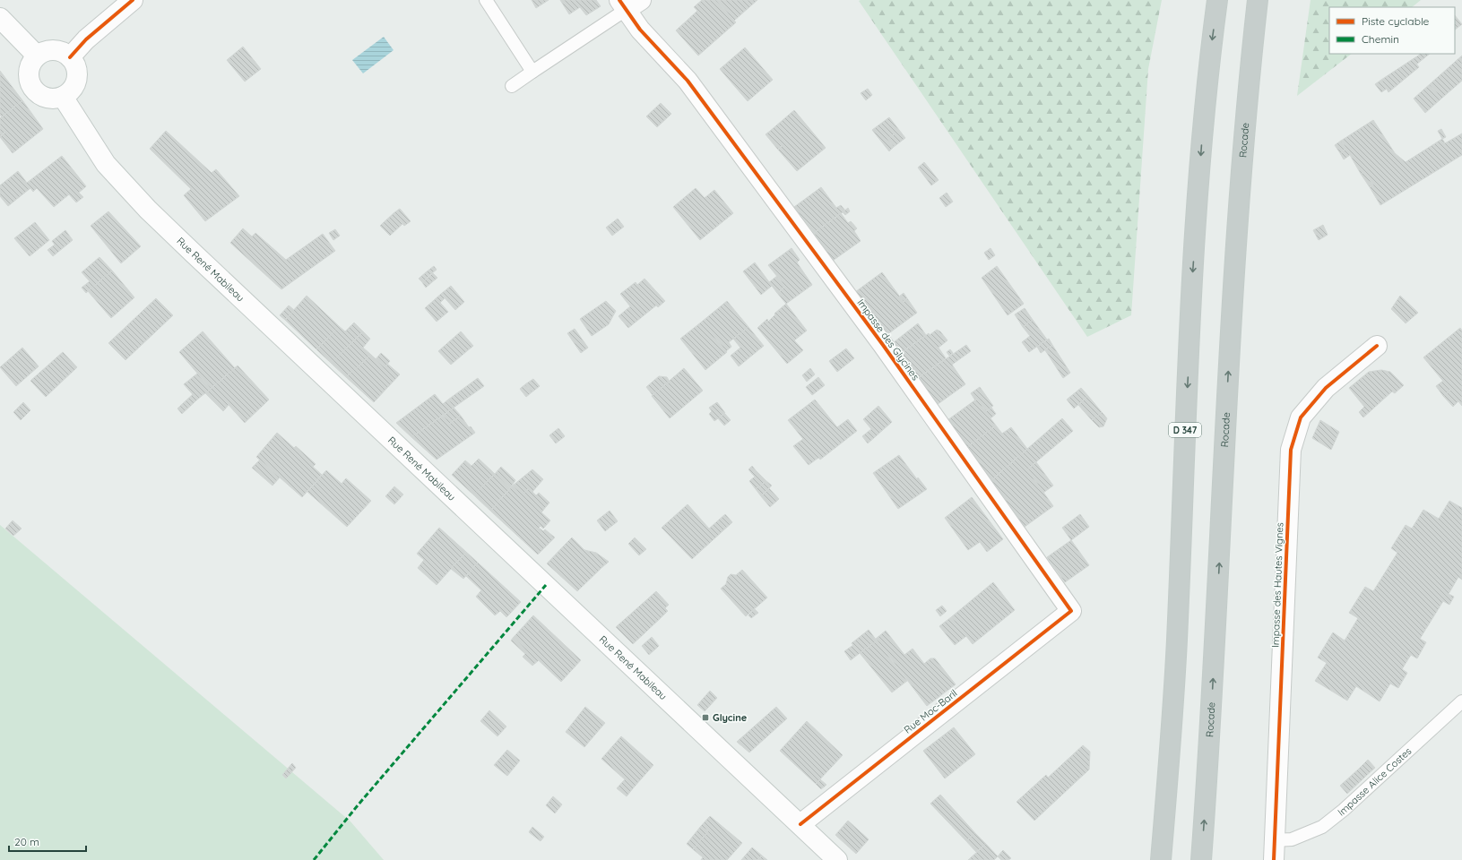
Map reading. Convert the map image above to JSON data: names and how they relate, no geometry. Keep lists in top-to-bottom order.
{
  "streets": {
    "highway": ["Rocade", "D 347"],
    "street": [
      "Rue René Mabileau",
      "Impasse des Glycines",
      "Impasse des Hautes Vignes",
      "Rue Moc-Baril"
    ],
    "lane": ["Impasse Alice Costes"]
  },
  "crossings": [
    ["Rue René Mabileau", "Rue Moc-Baril"],
    ["Impasse des Glycines", "Rue Moc-Baril"],
    ["Impasse des Hautes Vignes", "Impasse Alice Costes"]
  ],
  "places": {
    "transit": ["Glycine"]
  },
  "legend": ["Piste cyclable", "Chemin"],
  "scale_bar": "20 m"
}
